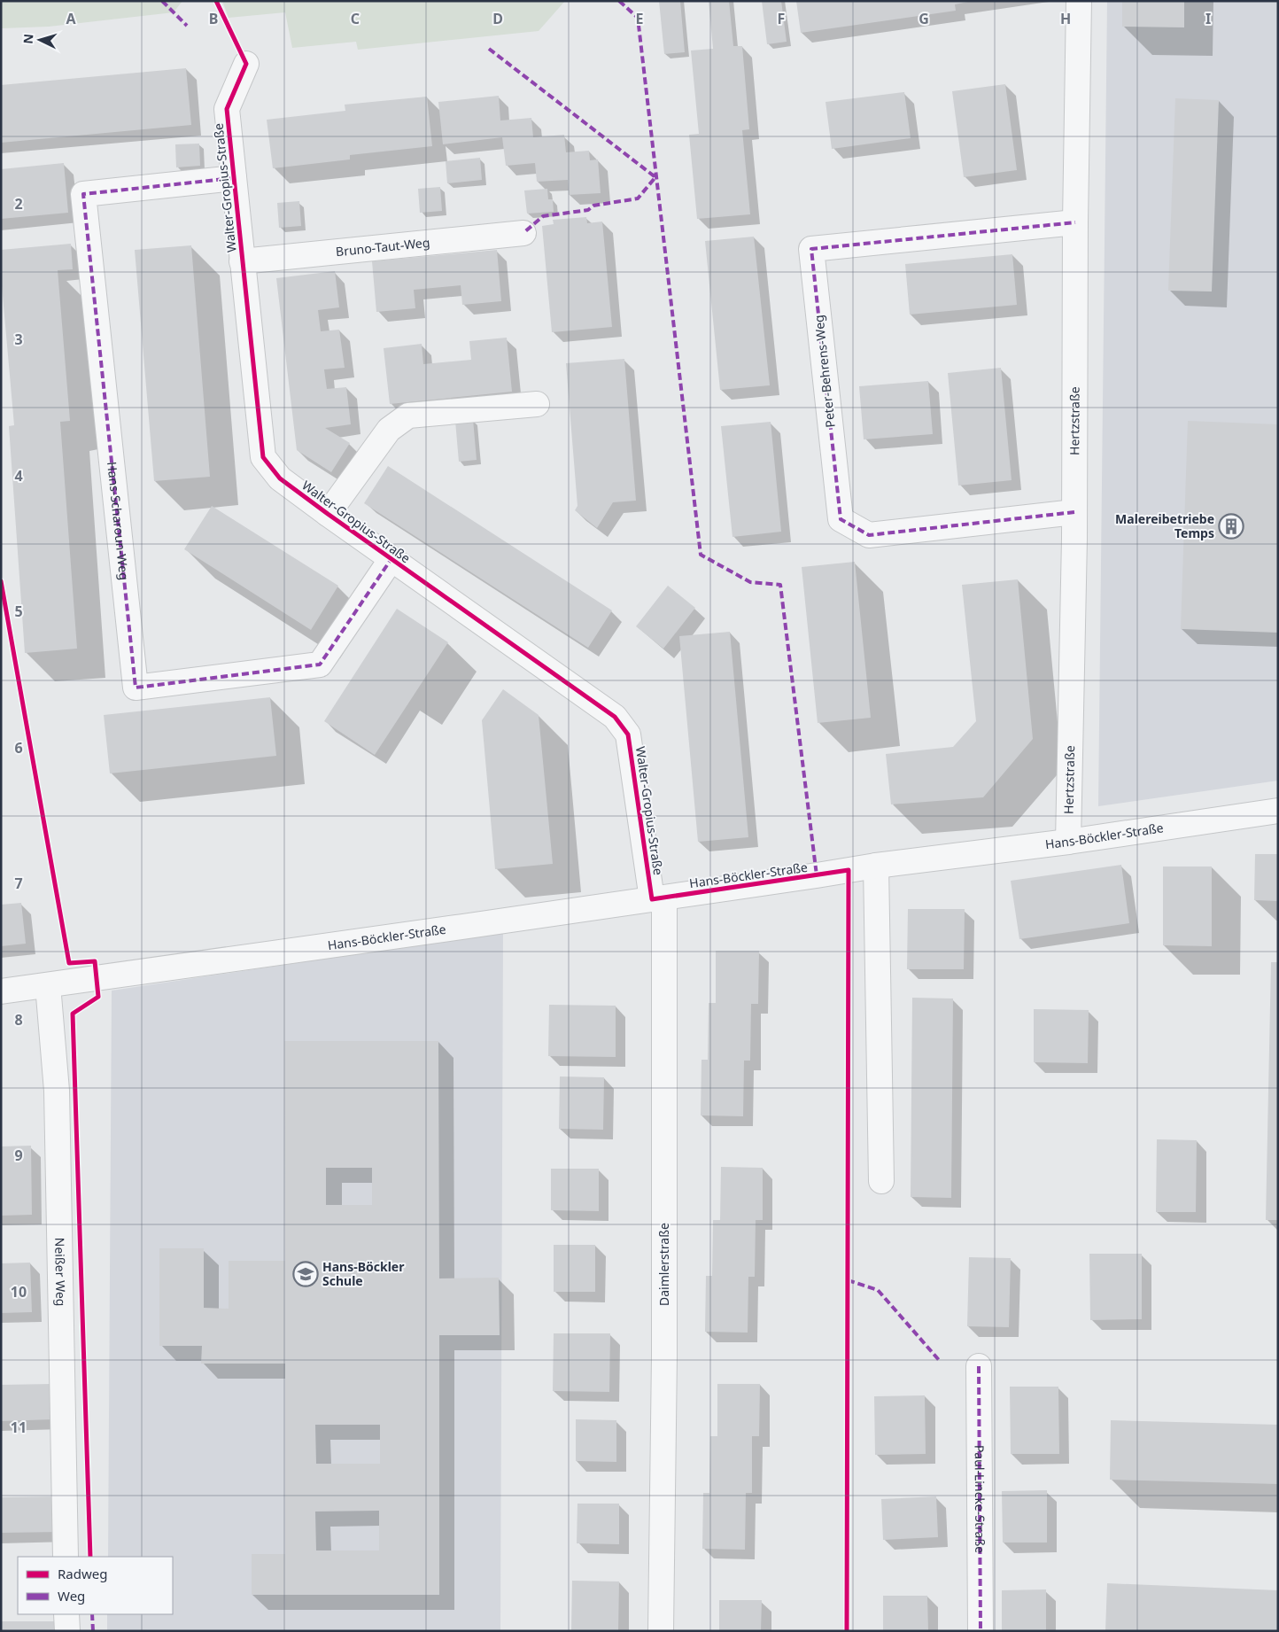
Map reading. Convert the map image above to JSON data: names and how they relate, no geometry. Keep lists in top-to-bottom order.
{
  "streets": {
    "street": [
      "Walter-Gropius-Straße",
      "Bruno-Taut-Weg",
      "Peter-Behrens-Weg",
      "Hertzstraße",
      "Hans-Scharoun-Weg",
      "Hans-Böckler-Straße",
      "Daimlerstraße",
      "Neißer Weg",
      "Paul-Lincke-Straße"
    ]
  },
  "crossings": [
    ["Walter-Gropius-Straße", "Bruno-Taut-Weg"],
    ["Walter-Gropius-Straße", "Hans-Scharoun-Weg"],
    ["Walter-Gropius-Straße", "Hans-Böckler-Straße"],
    ["Walter-Gropius-Straße", "Daimlerstraße"],
    ["Peter-Behrens-Weg", "Hertzstraße"],
    ["Hertzstraße", "Hans-Böckler-Straße"],
    ["Hans-Böckler-Straße", "Daimlerstraße"],
    ["Hans-Böckler-Straße", "Neißer Weg"]
  ],
  "places": {
    "building": ["Malereibetriebe Temps"],
    "school or university": ["Hans-Böckler Schule"]
  },
  "legend": ["Radweg", "Weg"],
  "north": "left",
  "grid": {
    "columns": [
      "A",
      "B",
      "C",
      "D",
      "E",
      "F",
      "G",
      "H",
      "I"
    ],
    "rows": [
      "2",
      "3",
      "4",
      "5",
      "6",
      "7",
      "8",
      "9",
      "10",
      "11"
    ]
  }
}
